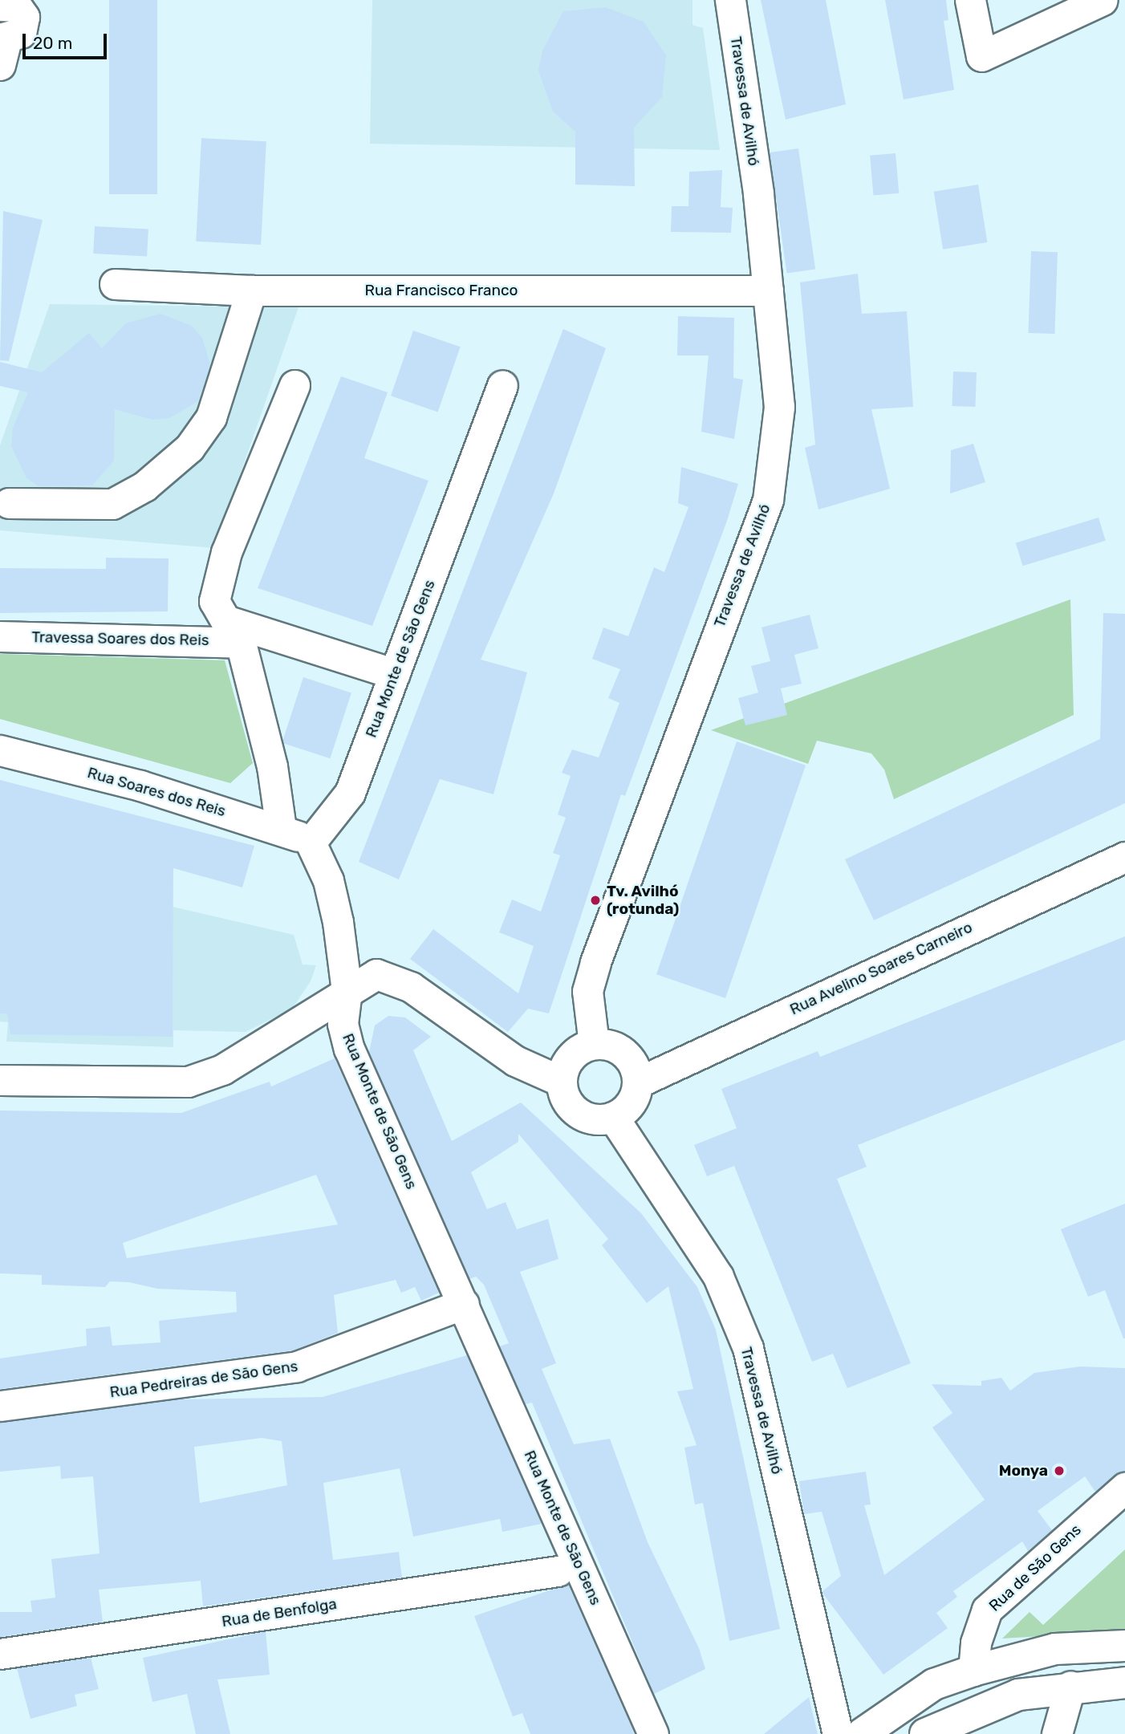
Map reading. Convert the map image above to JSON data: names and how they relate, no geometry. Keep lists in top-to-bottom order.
{
  "streets": {
    "street": [
      "Travessa de Avilhó",
      "Rua Francisco Franco",
      "Travessa Soares dos Reis",
      "Rua Monte de São Gens",
      "Rua Soares dos Reis",
      "Rua Avelino Soares Carneiro",
      "Rua Pedreiras de São Gens",
      "Rua de São Gens",
      "Rua de Benfolga"
    ]
  },
  "crossings": [
    ["Travessa de Avilhó", "Rua Francisco Franco"],
    ["Travessa de Avilhó", "Rua Avelino Soares Carneiro"],
    ["Rua Monte de São Gens", "Rua Soares dos Reis"],
    ["Rua Monte de São Gens", "Rua Pedreiras de São Gens"]
  ],
  "places": ["Tv. Avilhó (rotunda)", "Monya"],
  "scale_bar": "20 m"
}
